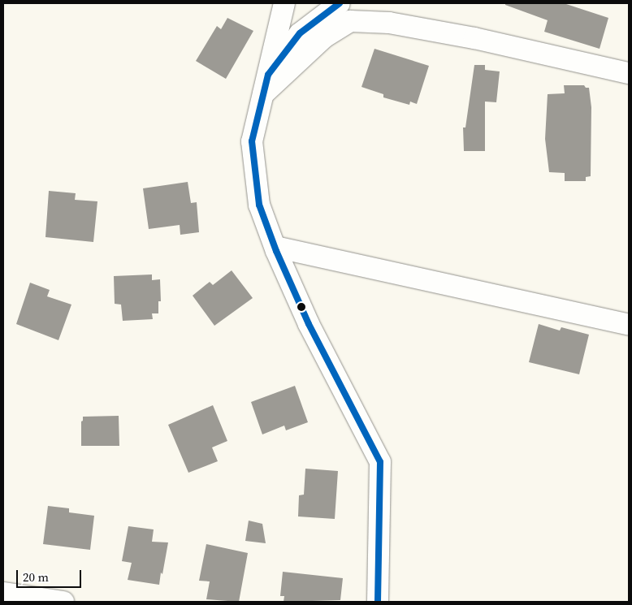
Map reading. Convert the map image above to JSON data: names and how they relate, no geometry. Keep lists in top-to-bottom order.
{
  "scale_bar": "20 m"
}
